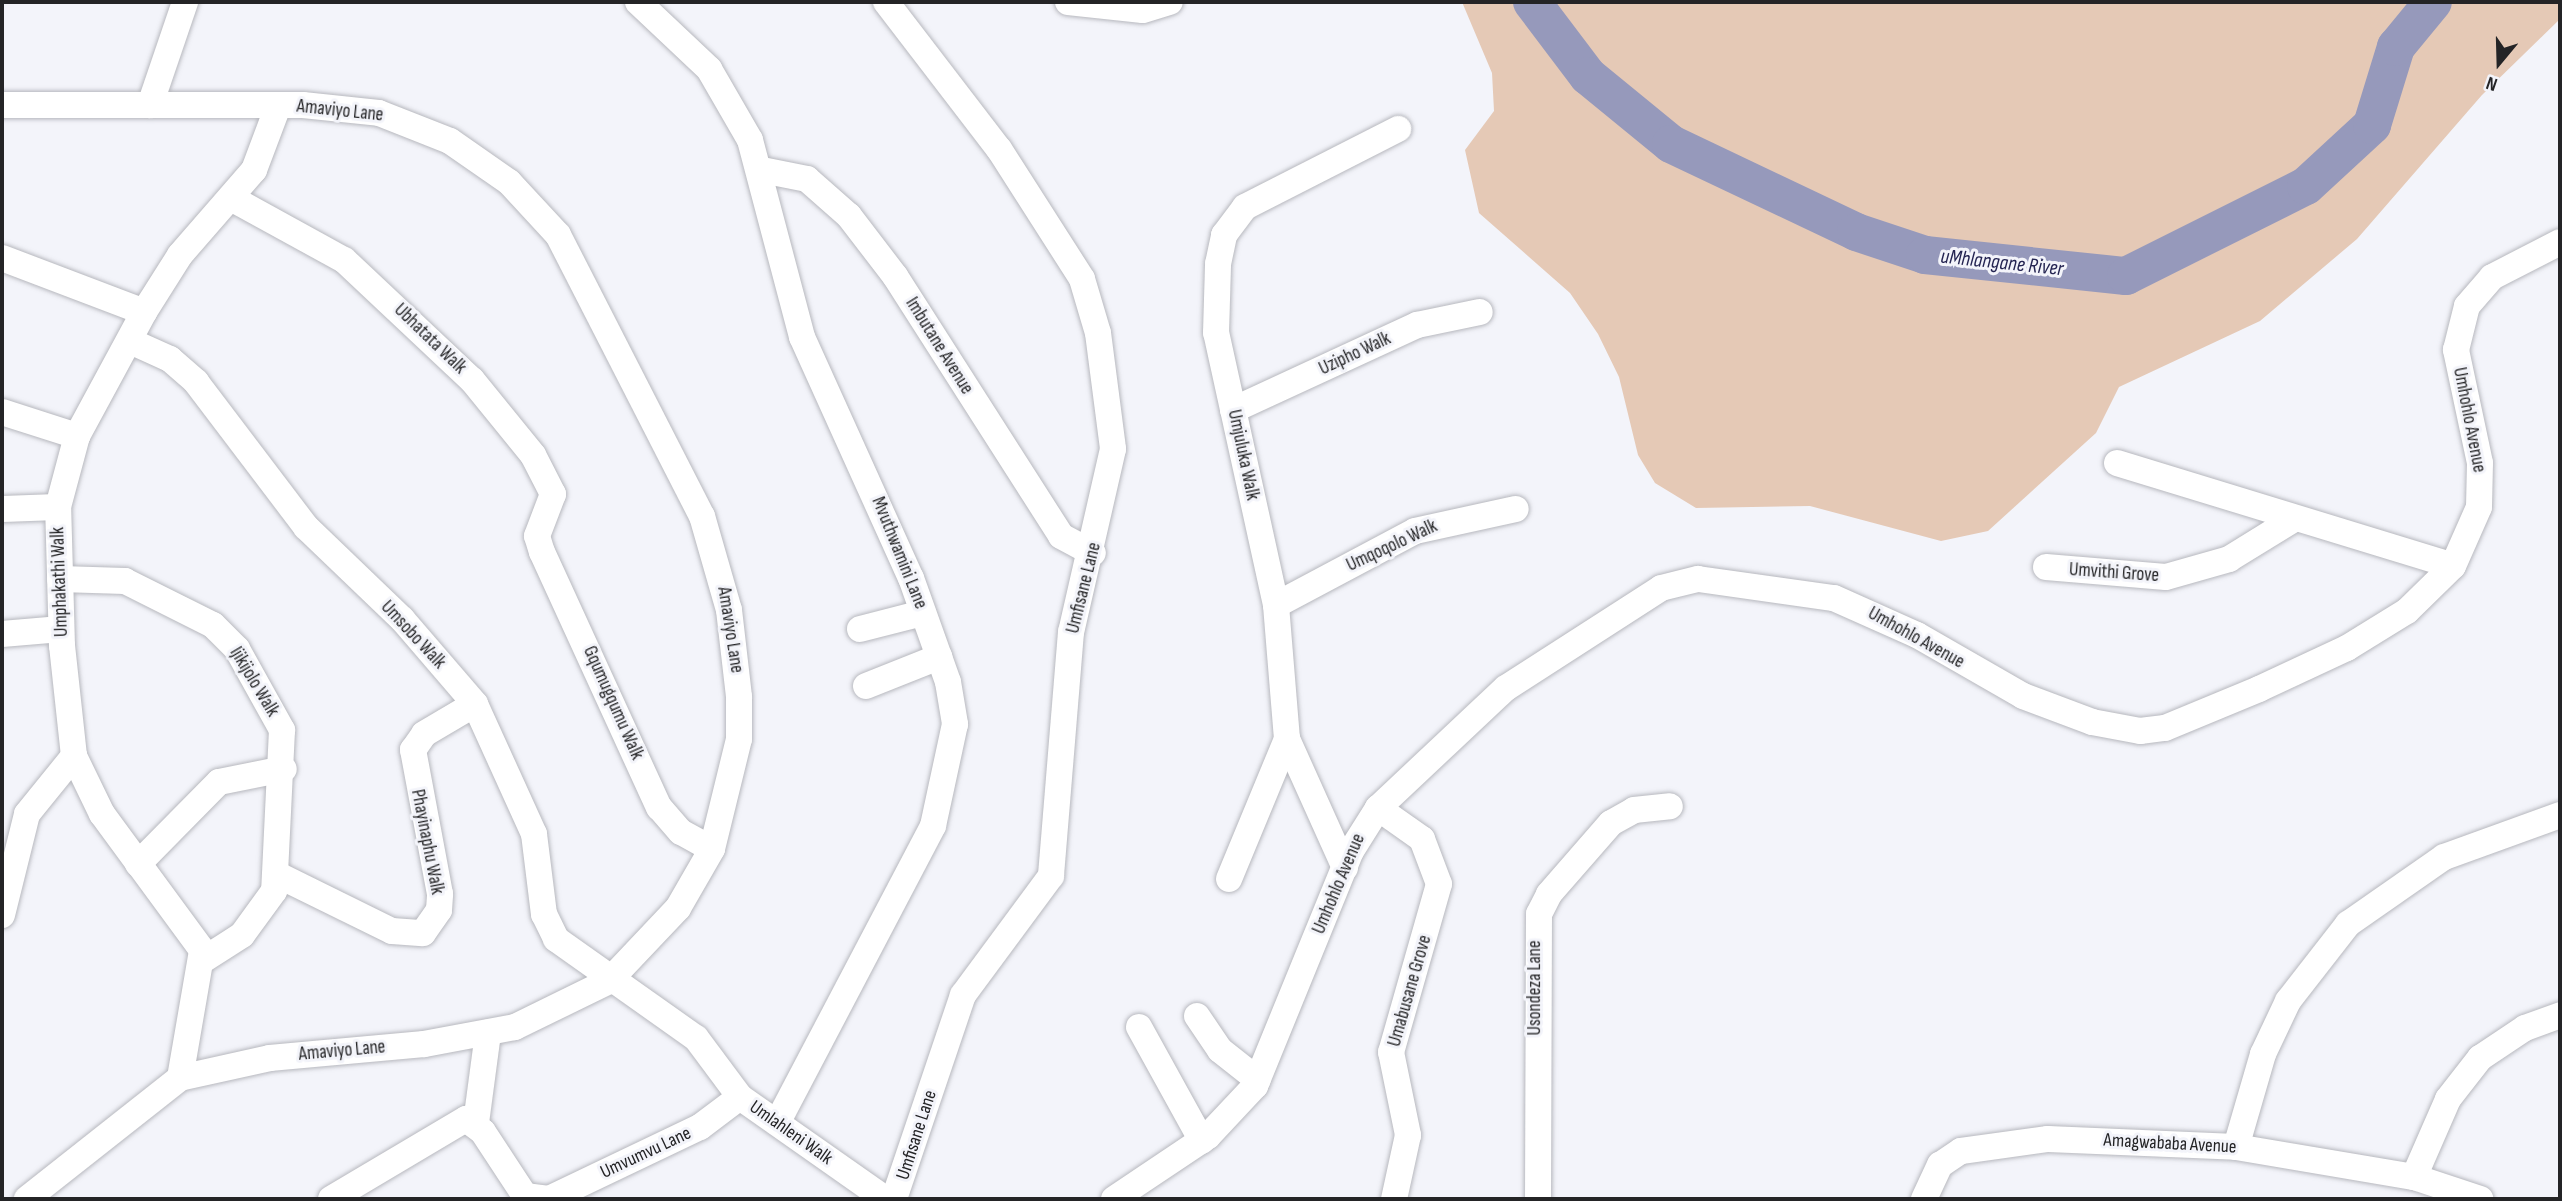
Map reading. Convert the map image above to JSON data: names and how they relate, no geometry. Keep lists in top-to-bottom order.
{
  "streets": {
    "street": [
      "Amaviyo Lane",
      "Ubhatata Walk",
      "Imbutane Avenue",
      "Uzipho Walk",
      "Umhohlo Avenue",
      "Umjuluka Walk",
      "Umqoqolo Walk",
      "Mvuthwamini Lane",
      "Umvithi Grove",
      "Umphakathi Walk",
      "Umfisane Lane",
      "Umsobo Walk",
      "Ijikijolo Walk",
      "Gqumugqumu Walk",
      "Phayinaphu Walk",
      "Usondeza Lane",
      "Umabusane Grove",
      "Umlahleni Walk",
      "Amagwababa Avenue",
      "Umvumvu Lane"
    ]
  },
  "crossings": [
    ["Amaviyo Lane", "Umphakathi Walk"],
    ["Amaviyo Lane", "Umsobo Walk"],
    ["Amaviyo Lane", "Gqumugqumu Walk"],
    ["Amaviyo Lane", "Umlahleni Walk"],
    ["Ubhatata Walk", "Umphakathi Walk"],
    ["Ubhatata Walk", "Gqumugqumu Walk"],
    ["Imbutane Avenue", "Mvuthwamini Lane"],
    ["Imbutane Avenue", "Umfisane Lane"],
    ["Uzipho Walk", "Umjuluka Walk"],
    ["Umhohlo Avenue", "Umjuluka Walk"],
    ["Umhohlo Avenue", "Umabusane Grove"],
    ["Umjuluka Walk", "Umqoqolo Walk"],
    ["Mvuthwamini Lane", "Umlahleni Walk"],
    ["Umphakathi Walk", "Umsobo Walk"],
    ["Umphakathi Walk", "Ijikijolo Walk"],
    ["Umsobo Walk", "Phayinaphu Walk"],
    ["Umsobo Walk", "Umlahleni Walk"],
    ["Ijikijolo Walk", "Phayinaphu Walk"],
    ["Umlahleni Walk", "Umvumvu Lane"]
  ],
  "water": ["uMhlangane River"],
  "north": "bottom"
}
